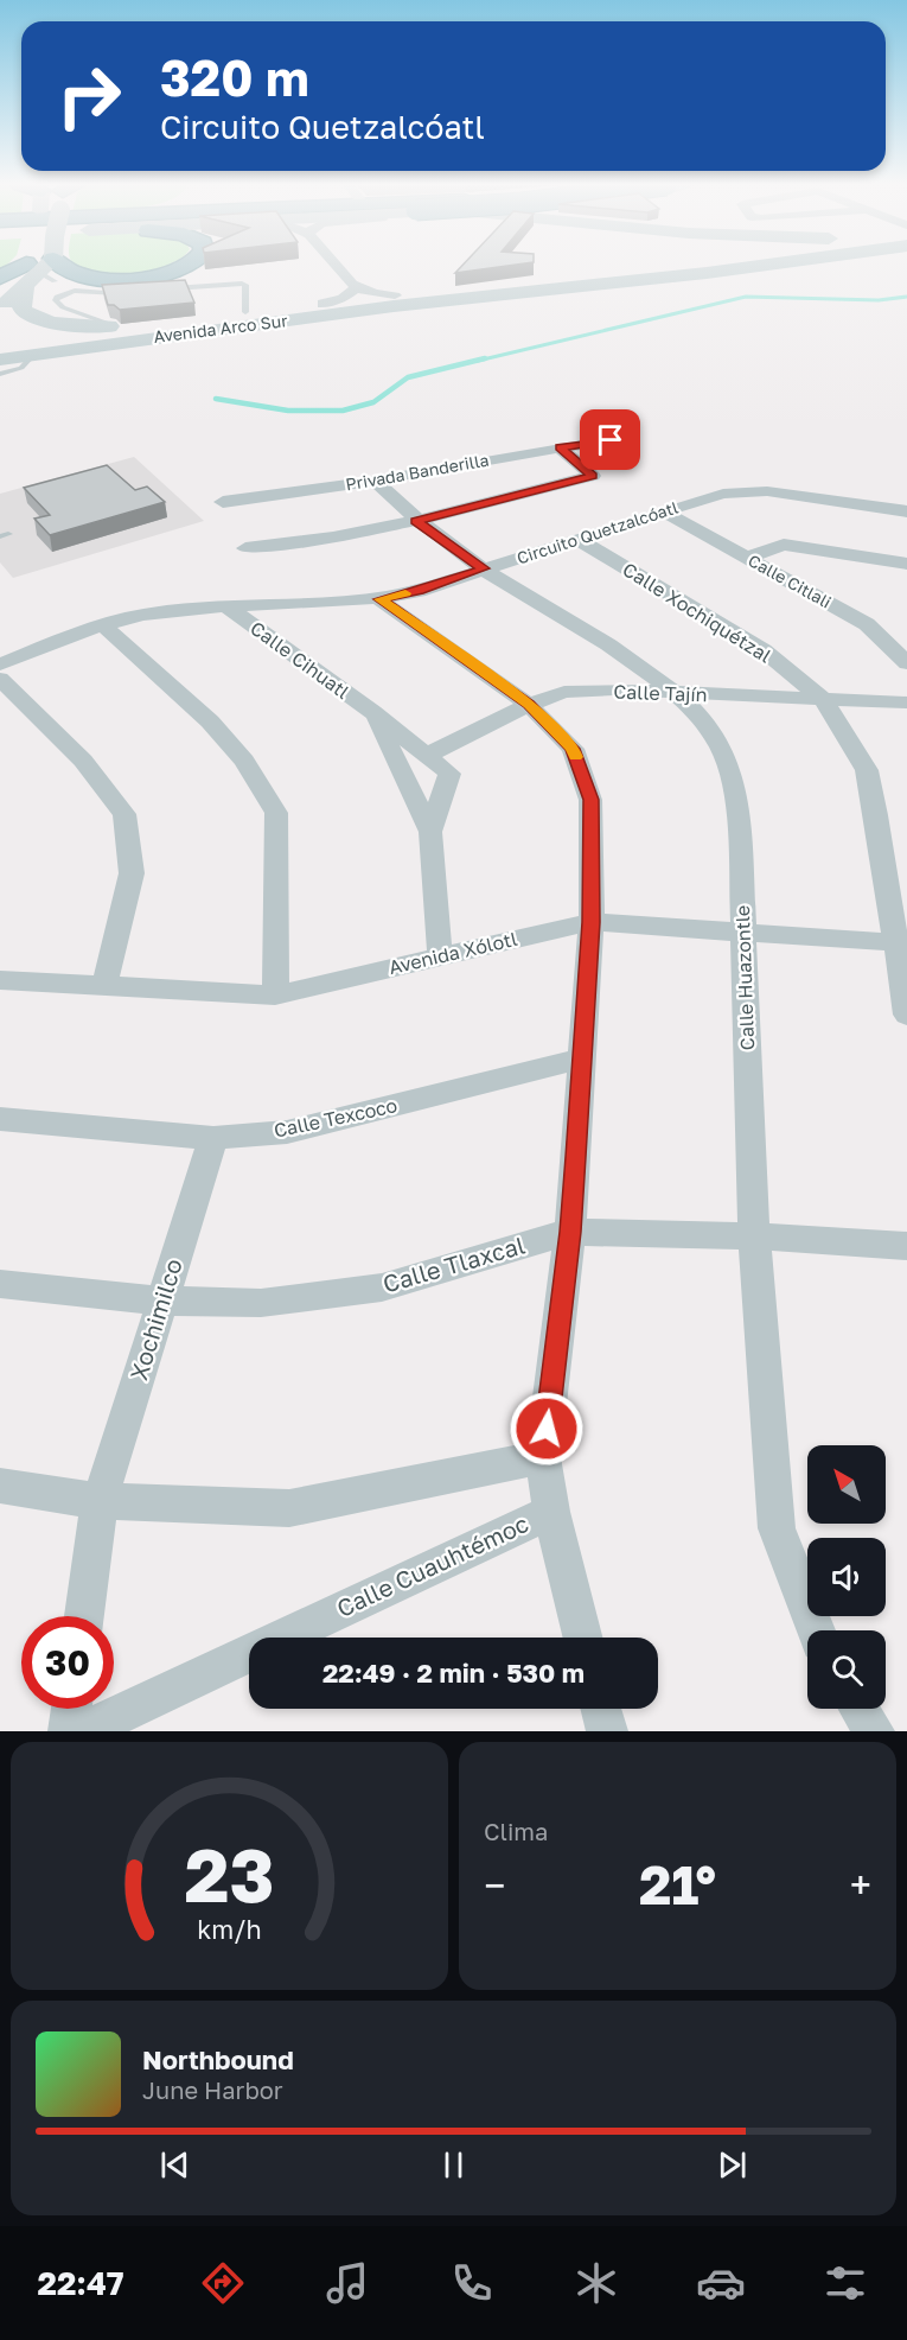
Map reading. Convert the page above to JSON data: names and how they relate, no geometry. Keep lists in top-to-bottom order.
{
  "streets": {
    "main road": ["Avenida Arco Sur"],
    "street": [
      "Privada Banderilla",
      "Circuito Quetzalcóatl",
      "Calle Citlali",
      "Calle Xochiquétzal",
      "Calle Cihuatl",
      "Calle Tajín",
      "Avenida Xólotl",
      "Calle Huazontle",
      "Calle Texcoco",
      "Calle Tlaxcal",
      "Xochimilco",
      "Calle Cuauhtémoc"
    ]
  },
  "crossings": [
    ["Privada Banderilla", "Calle Huazontle"],
    ["Circuito Quetzalcóatl", "Calle Citlali"],
    ["Circuito Quetzalcóatl", "Calle Xochiquétzal"],
    ["Circuito Quetzalcóatl", "Calle Cihuatl"],
    ["Circuito Quetzalcóatl", "Calle Huazontle"],
    ["Calle Xochiquétzal", "Calle Tajín"],
    ["Calle Xochiquétzal", "Avenida Xólotl"],
    ["Calle Cihuatl", "Calle Tajín"],
    ["Calle Cihuatl", "Avenida Xólotl"],
    ["Calle Tajín", "Calle Huazontle"],
    ["Avenida Xólotl", "Calle Huazontle"],
    ["Calle Huazontle", "Calle Tlaxcal"],
    ["Calle Texcoco", "Xochimilco"],
    ["Calle Tlaxcal", "Xochimilco"]
  ],
  "north": "top left",
  "page": {
    "turn": ["320 m", "Circuito Quetzalcóatl"],
    "limit": "30",
    "trip": "22:49 · 2 min · 530 m",
    "tile": "Clima",
    "heat": ["−", "21°", "+"],
    "song": ["Northbound", "June Harbor"],
    "tabs": "22:47",
    "gauge": ["23", "km/h"]
  }
}
